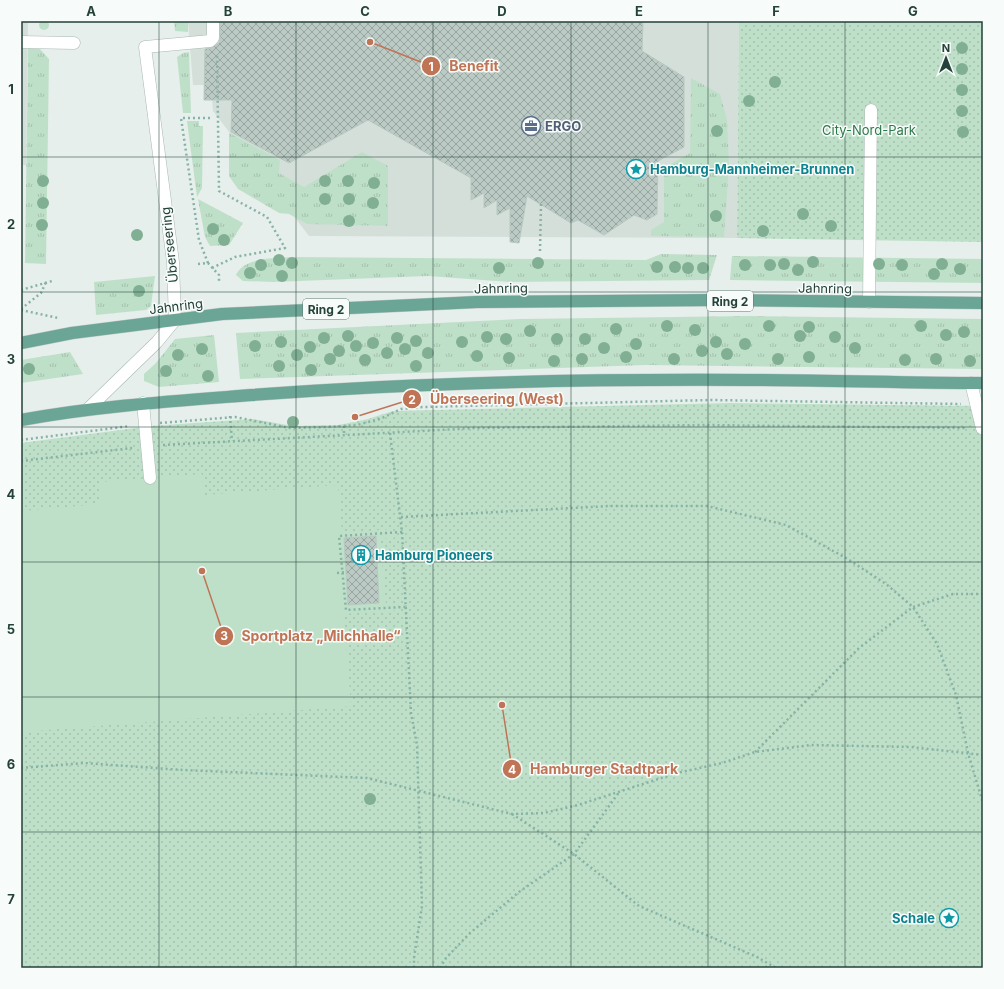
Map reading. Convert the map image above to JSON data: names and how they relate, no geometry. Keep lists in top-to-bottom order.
{
  "streets": {
    "main road": ["Jahnring", "Ring 2"],
    "lane": ["Überseering"]
  },
  "crossings": [
    ["Überseering", "Jahnring"]
  ],
  "parks": ["City-Nord-Park"],
  "places": {
    "other": [
      "Benefit",
      "Überseering (West)",
      "Sportplatz „Milchhalle“",
      "Hamburger Stadtpark"
    ],
    "office": ["ERGO"],
    "place": ["Hamburg-Mannheimer-Brunnen", "Schale"],
    "building": ["Hamburg Pioneers"]
  },
  "north": "top",
  "grid": {
    "columns": [
      "A",
      "B",
      "C",
      "D",
      "E",
      "F",
      "G"
    ],
    "rows": [
      "1",
      "2",
      "3",
      "4",
      "5",
      "6",
      "7"
    ]
  }
}
